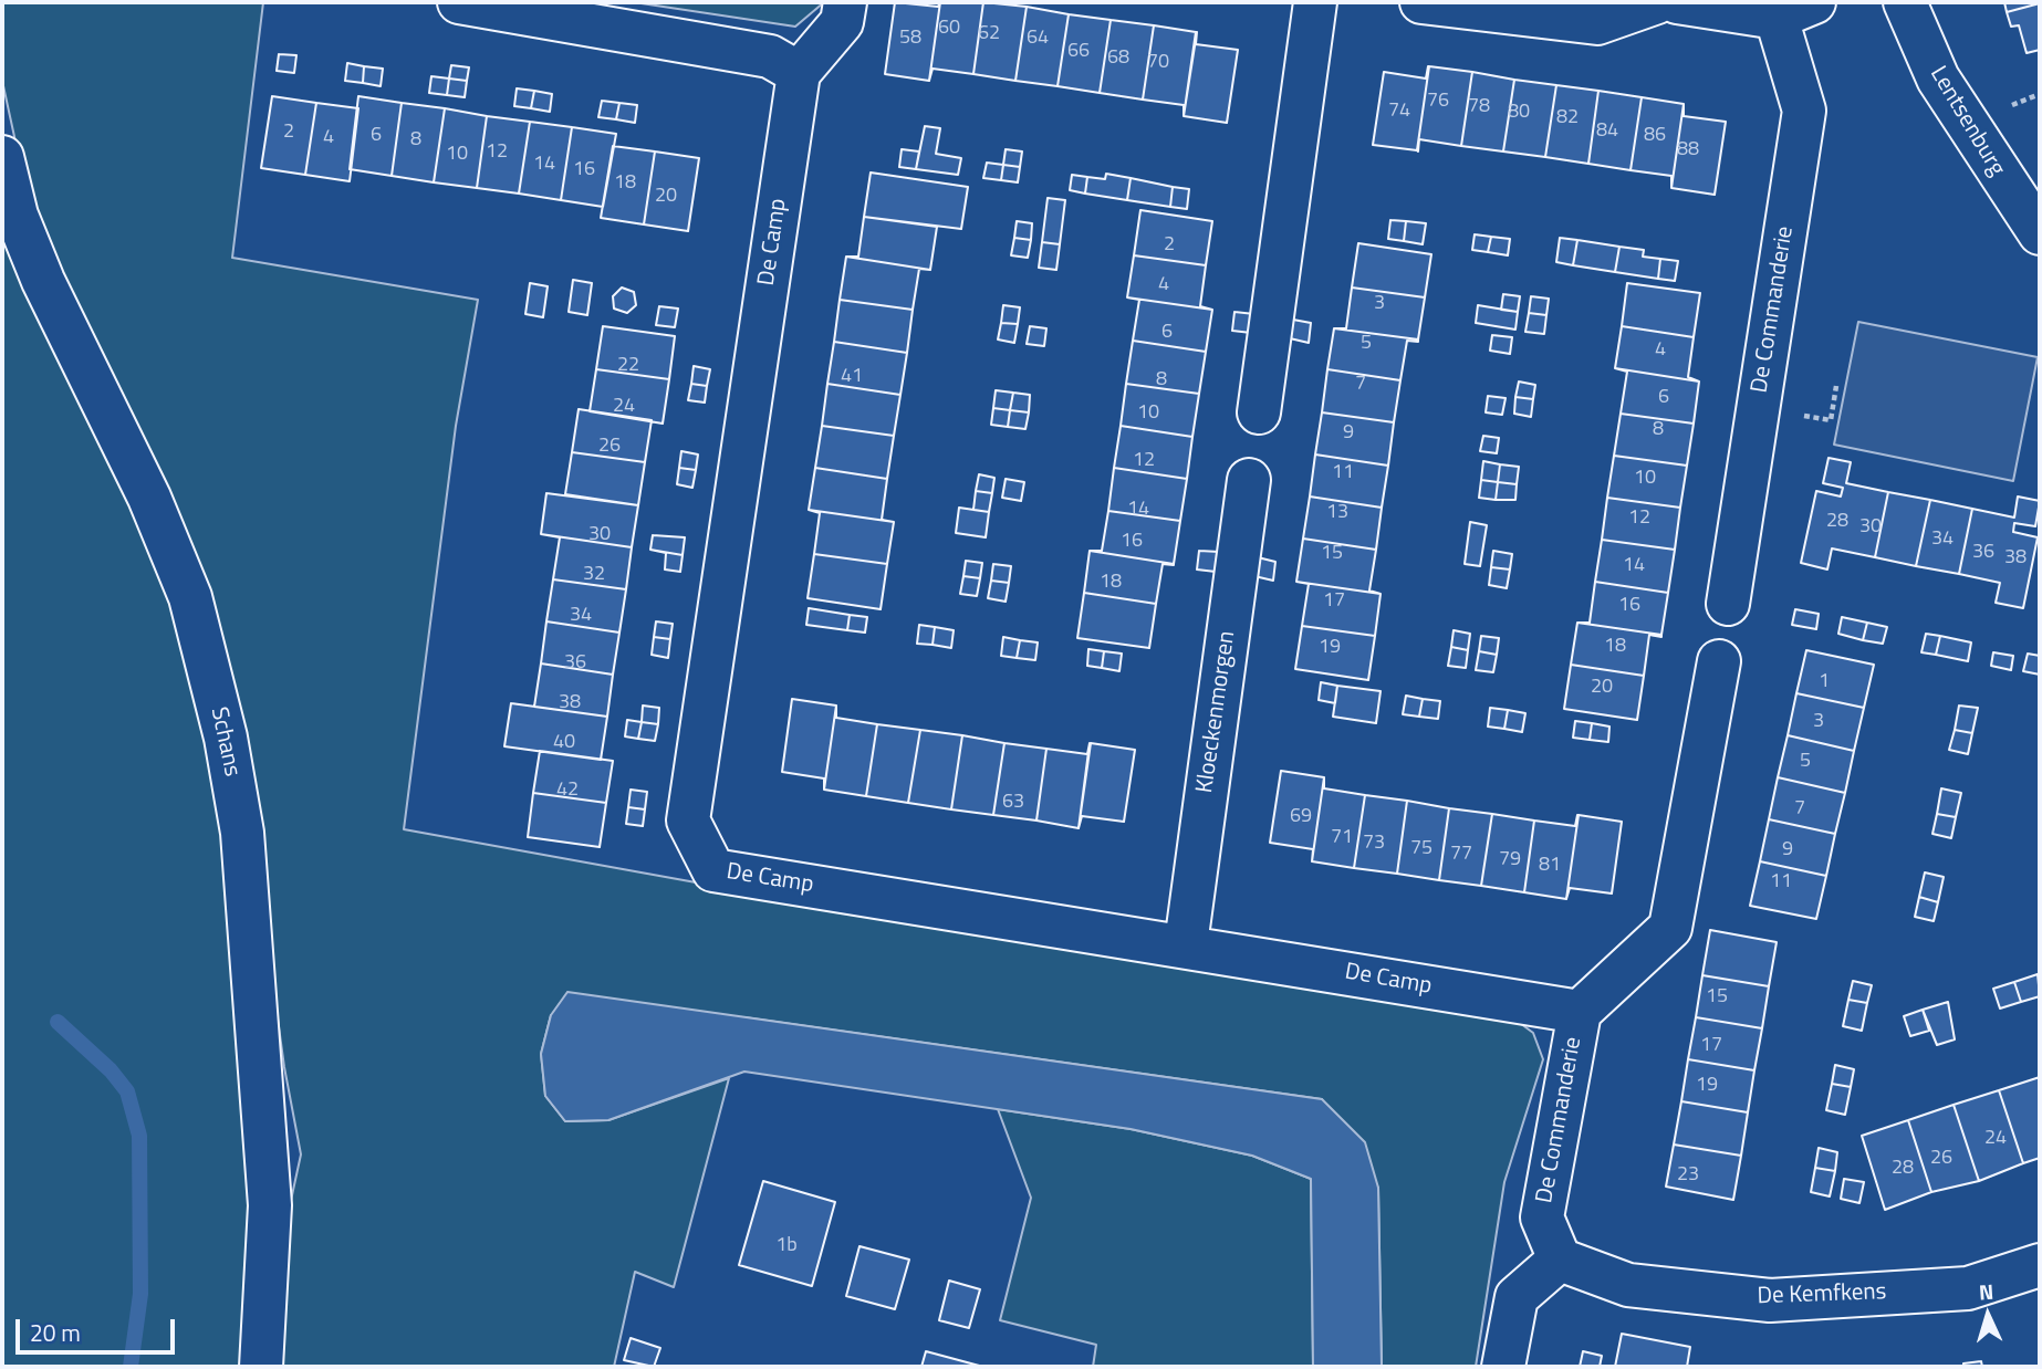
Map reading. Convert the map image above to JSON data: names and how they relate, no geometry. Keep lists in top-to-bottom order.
{
  "streets": {
    "street": [
      "Lentsenburg",
      "De Camp",
      "De Commanderie",
      "Kloeckenmorgen",
      "Schans",
      "De Kemfkens"
    ]
  },
  "crossings": [
    ["De Camp", "De Commanderie"],
    ["De Camp", "Kloeckenmorgen"],
    ["De Commanderie", "De Kemfkens"]
  ],
  "house_numbers": [
    "60",
    "62",
    "58",
    "64",
    "66",
    "68",
    "70",
    "76",
    "78",
    "74",
    "80",
    "82",
    "84",
    "2",
    "6",
    "86",
    "4",
    "8",
    "88",
    "12",
    "10",
    "14",
    "16",
    "18",
    "20",
    "2",
    "4",
    "3",
    "6",
    "5",
    "4",
    "22",
    "41",
    "8",
    "7",
    "6",
    "24",
    "10",
    "8",
    "9",
    "26",
    "12",
    "11",
    "10",
    "14",
    "13",
    "12",
    "28",
    "30",
    "30",
    "34",
    "16",
    "36",
    "15",
    "38",
    "14",
    "32",
    "18",
    "17",
    "16",
    "34",
    "18",
    "19",
    "36",
    "1",
    "20",
    "38",
    "3",
    "40",
    "5",
    "42",
    "63",
    "7",
    "69",
    "71",
    "73",
    "75",
    "9",
    "77",
    "79",
    "81",
    "11",
    "15",
    "17",
    "19",
    "24",
    "26",
    "28",
    "23",
    "1b"
  ],
  "scale_bar": "20 m",
  "north": "top"
}
